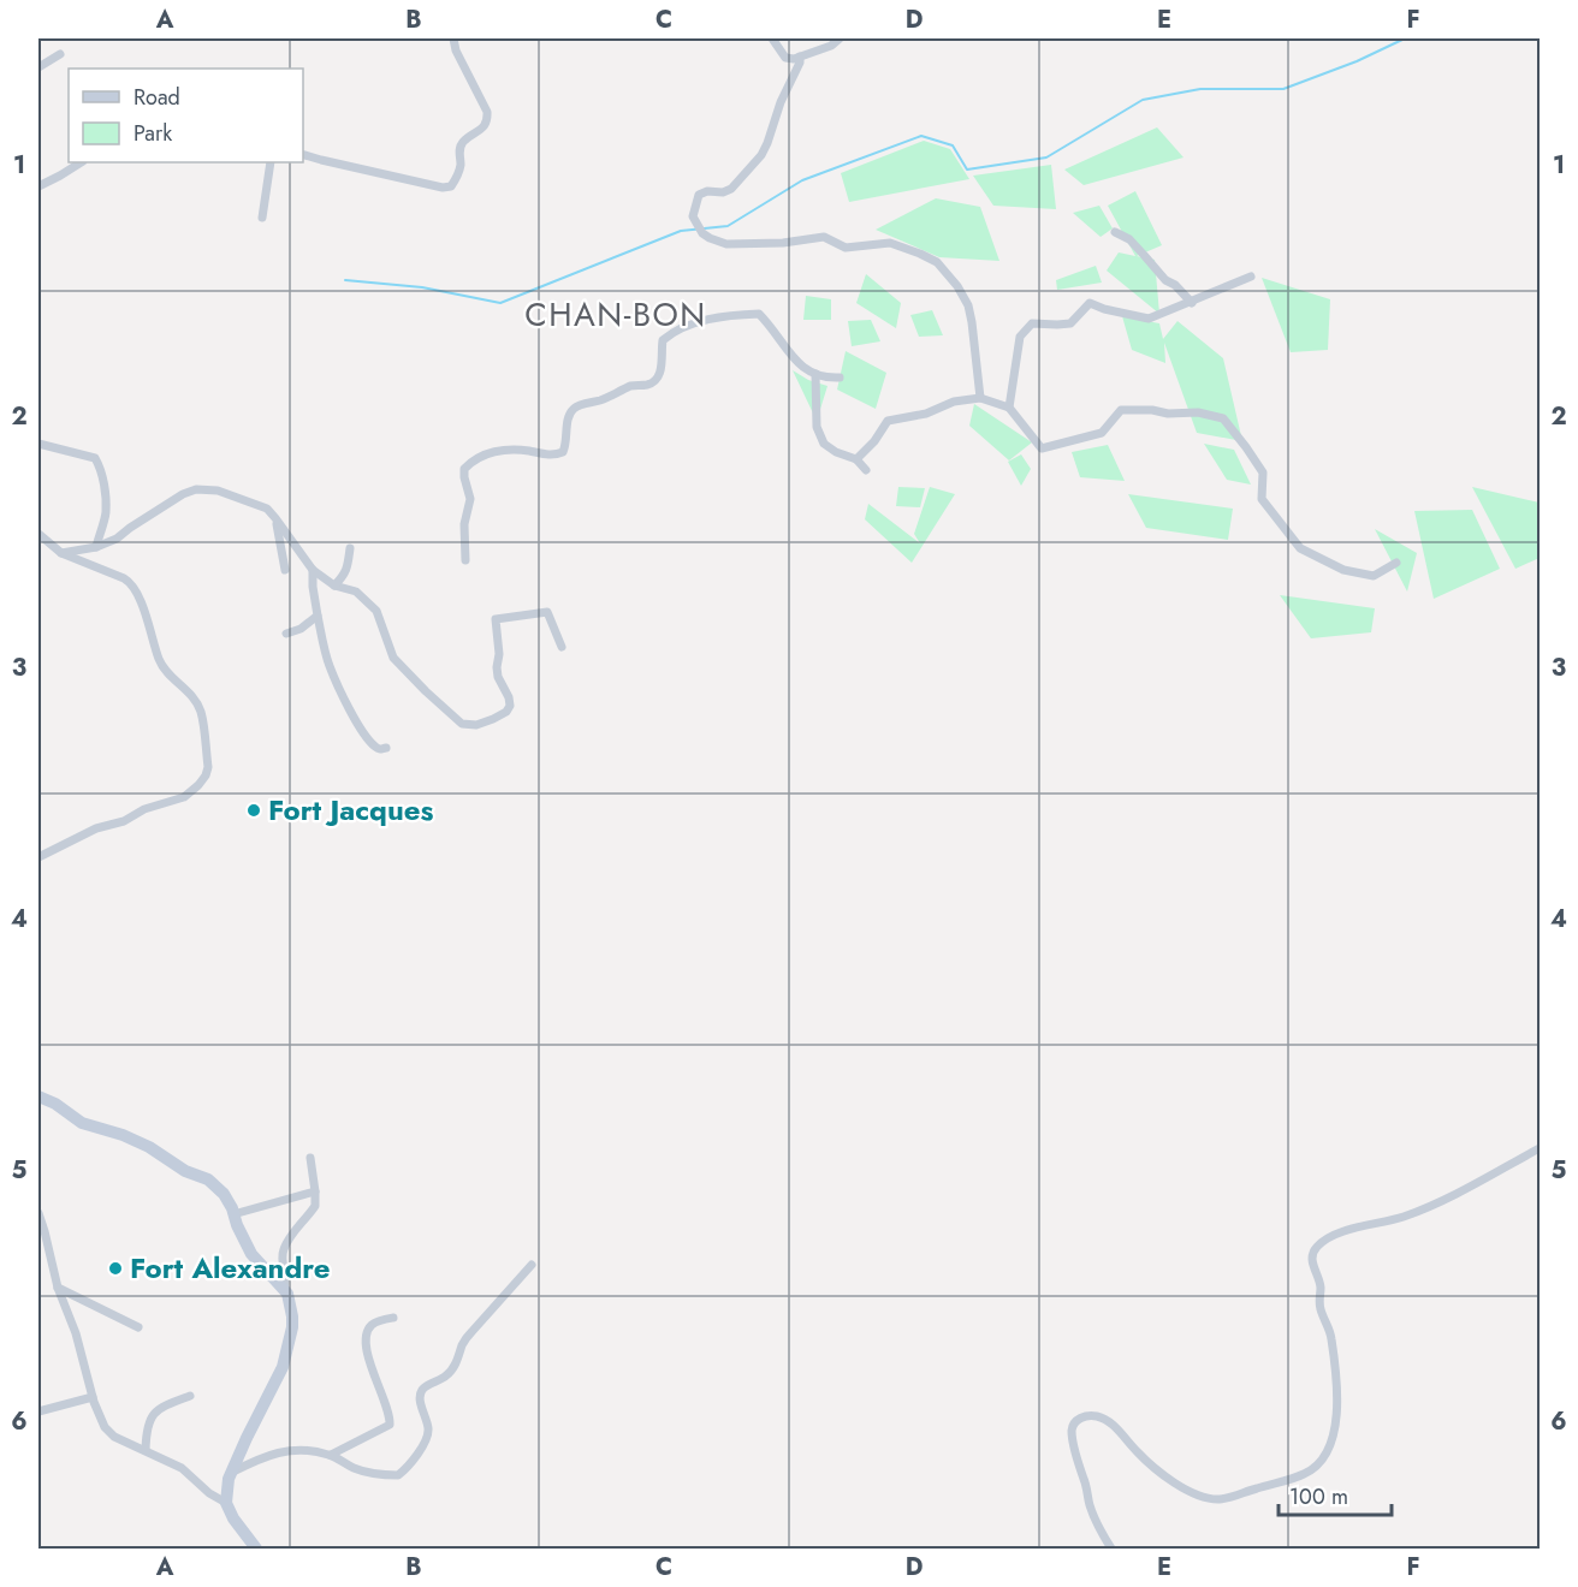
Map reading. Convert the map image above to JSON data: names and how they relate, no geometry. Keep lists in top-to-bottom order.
{
  "districts": ["CHAN-BON"],
  "places": ["Fort Jacques", "Fort Alexandre"],
  "legend": ["Road", "Park"],
  "scale_bar": "100 m",
  "grid": {
    "columns": [
      "A",
      "B",
      "C",
      "D",
      "E",
      "F"
    ],
    "rows": [
      "1",
      "2",
      "3",
      "4",
      "5",
      "6"
    ]
  }
}
